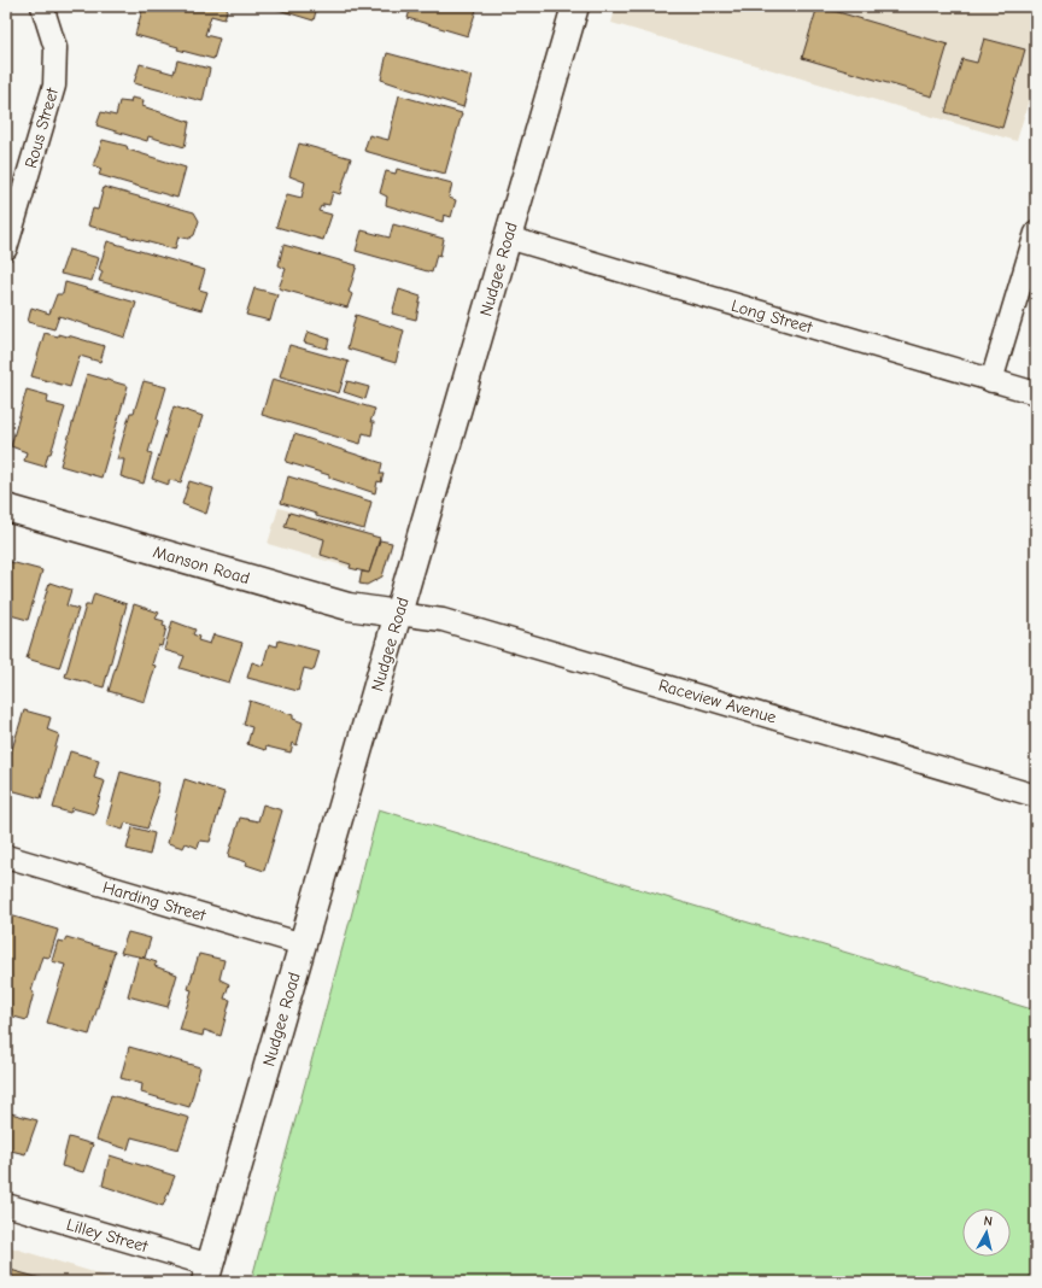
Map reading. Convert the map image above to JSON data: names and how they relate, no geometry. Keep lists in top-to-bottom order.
{
  "streets": {
    "main road": ["Nudgee Road", "Manson Road"],
    "street": [
      "Rous Street",
      "Long Street",
      "Raceview Avenue",
      "Harding Street",
      "Lilley Street"
    ]
  },
  "crossings": [
    ["Nudgee Road", "Long Street"],
    ["Nudgee Road", "Manson Road"],
    ["Nudgee Road", "Raceview Avenue"],
    ["Nudgee Road", "Harding Street"],
    ["Nudgee Road", "Lilley Street"],
    ["Manson Road", "Raceview Avenue"]
  ],
  "north": "top"
}
